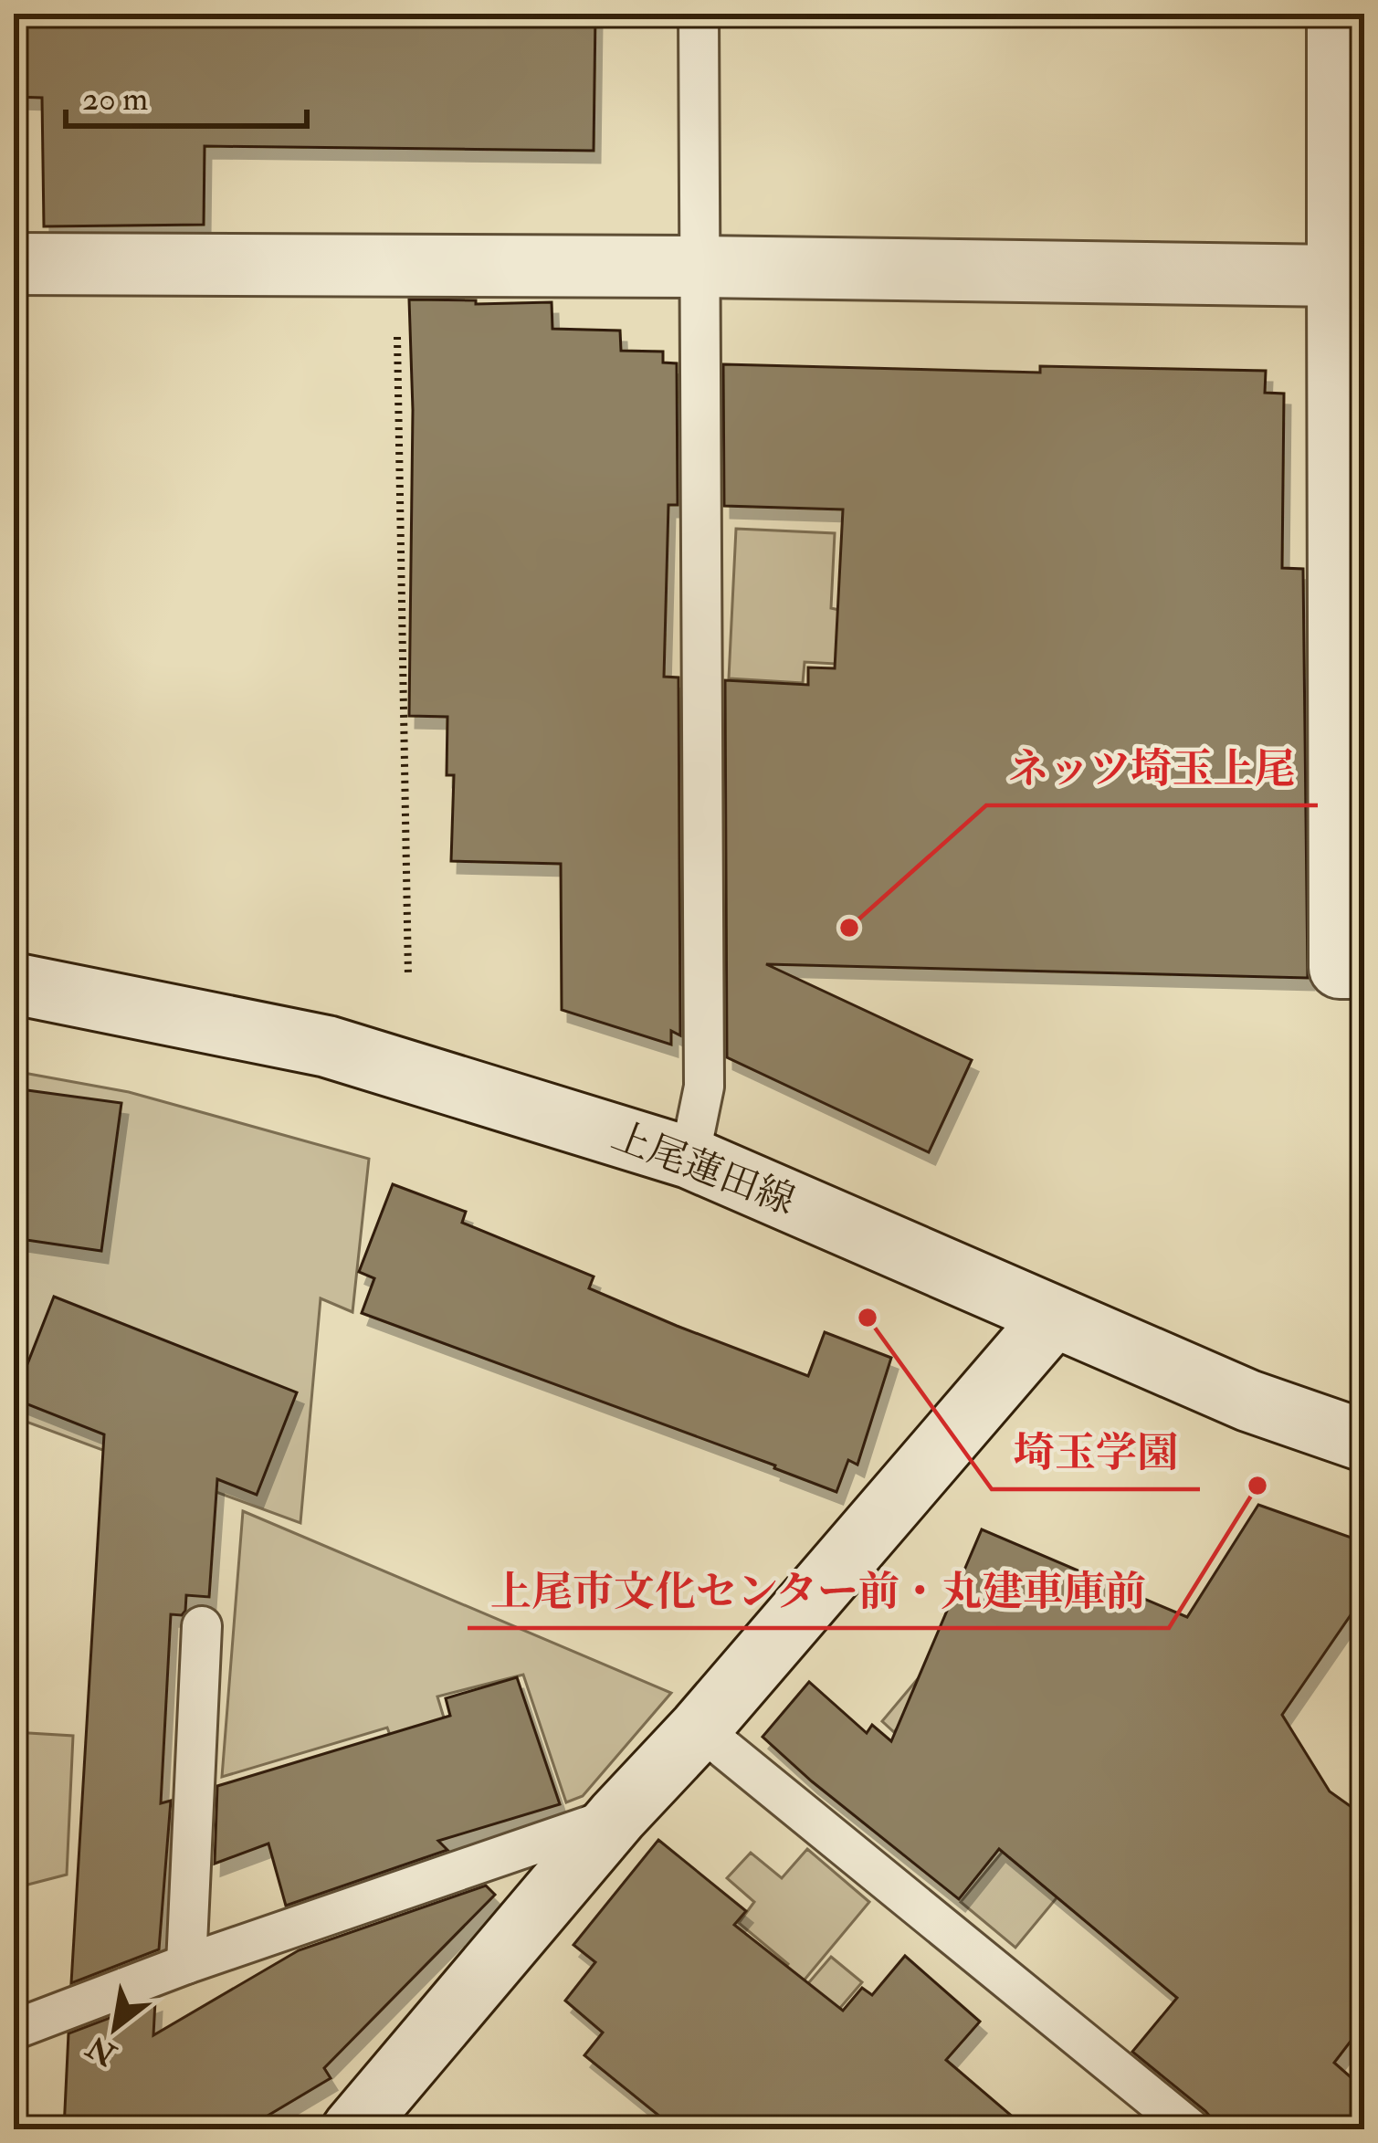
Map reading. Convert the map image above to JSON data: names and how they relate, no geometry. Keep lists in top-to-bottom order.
{
  "streets": {
    "street": ["上尾蓮田線"]
  },
  "places": ["ネッツ埼玉上尾", "埼玉学園", "上尾市文化センター前・丸建車庫前"],
  "scale_bar": "20 m",
  "north": "bottom left"
}
